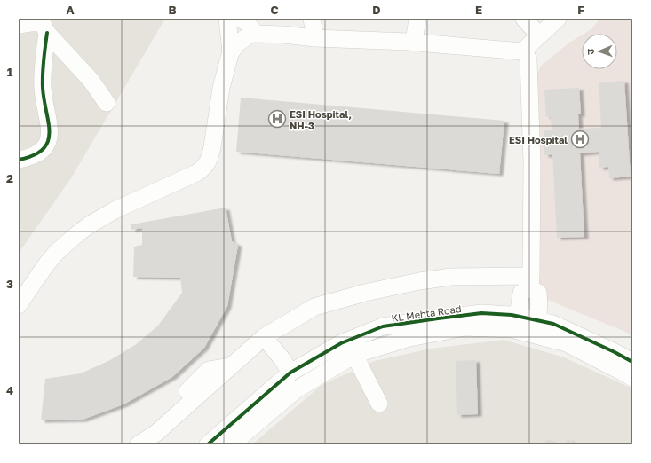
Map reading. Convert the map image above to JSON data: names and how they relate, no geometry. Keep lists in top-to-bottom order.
{
  "streets": {
    "street": ["KL Mehta Road"]
  },
  "places": {
    "hospital": ["ESI Hospital, NH-3", "ESI Hospital"]
  },
  "north": "left",
  "grid": {
    "columns": [
      "A",
      "B",
      "C",
      "D",
      "E",
      "F"
    ],
    "rows": [
      "1",
      "2",
      "3",
      "4"
    ]
  }
}
